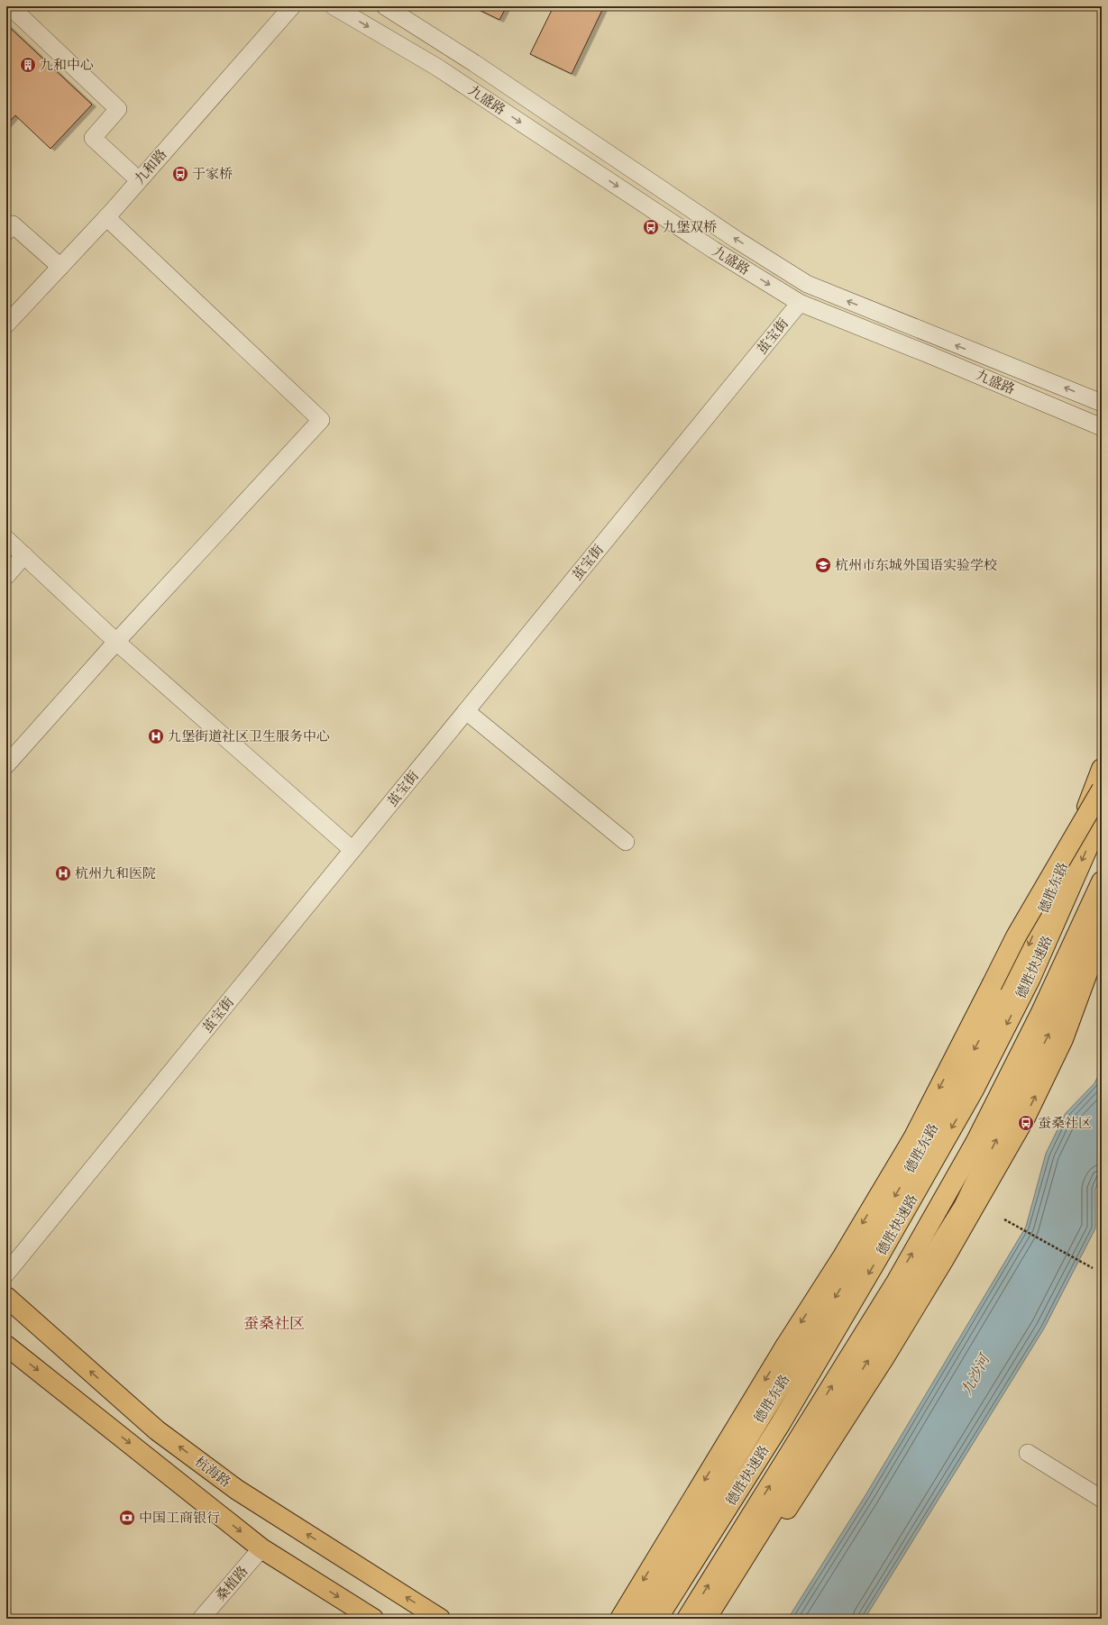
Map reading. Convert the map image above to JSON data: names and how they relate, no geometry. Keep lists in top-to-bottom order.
{
  "streets": {
    "main road": ["德胜东路", "德胜快速路", "杭海路"],
    "street": [
      "九盛路",
      "九和路",
      "茧宝街",
      "桑植路"
    ]
  },
  "crossings": [
    ["九盛路", "茧宝街"]
  ],
  "districts": ["蚕桑社区"],
  "water": ["九沙河"],
  "places": {
    "building": ["九和中心"],
    "bus stop": ["于家桥", "九堡双桥", "蚕桑社区"],
    "school or university": ["杭州市东城外国语实验学校"],
    "hospital": ["九堡街道社区卫生服务中心", "杭州九和医院"],
    "bank": ["中国工商银行"]
  }
}
